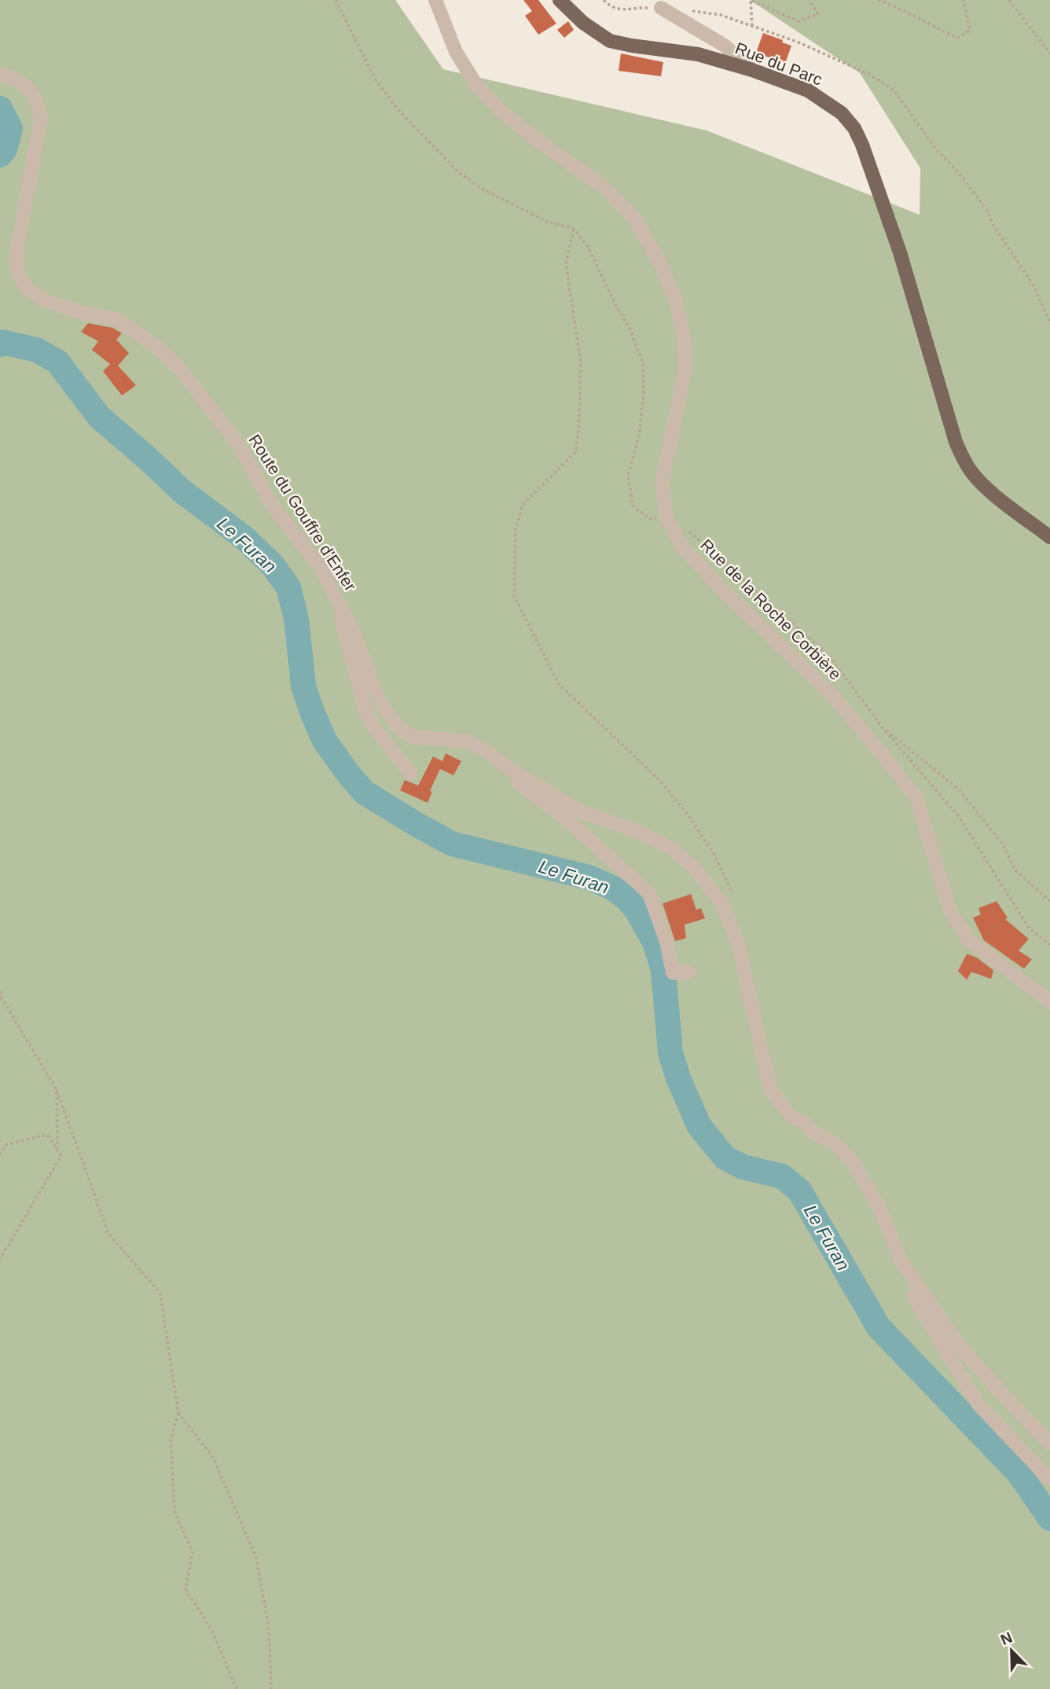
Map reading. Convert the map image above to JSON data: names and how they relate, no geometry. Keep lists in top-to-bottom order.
{
  "streets": {
    "main road": ["Rue du Parc"],
    "street": ["Route du Gouffre d'Enfer", "Rue de la Roche Corbière"]
  },
  "water": ["Le Furan"],
  "north": "top left"
}
